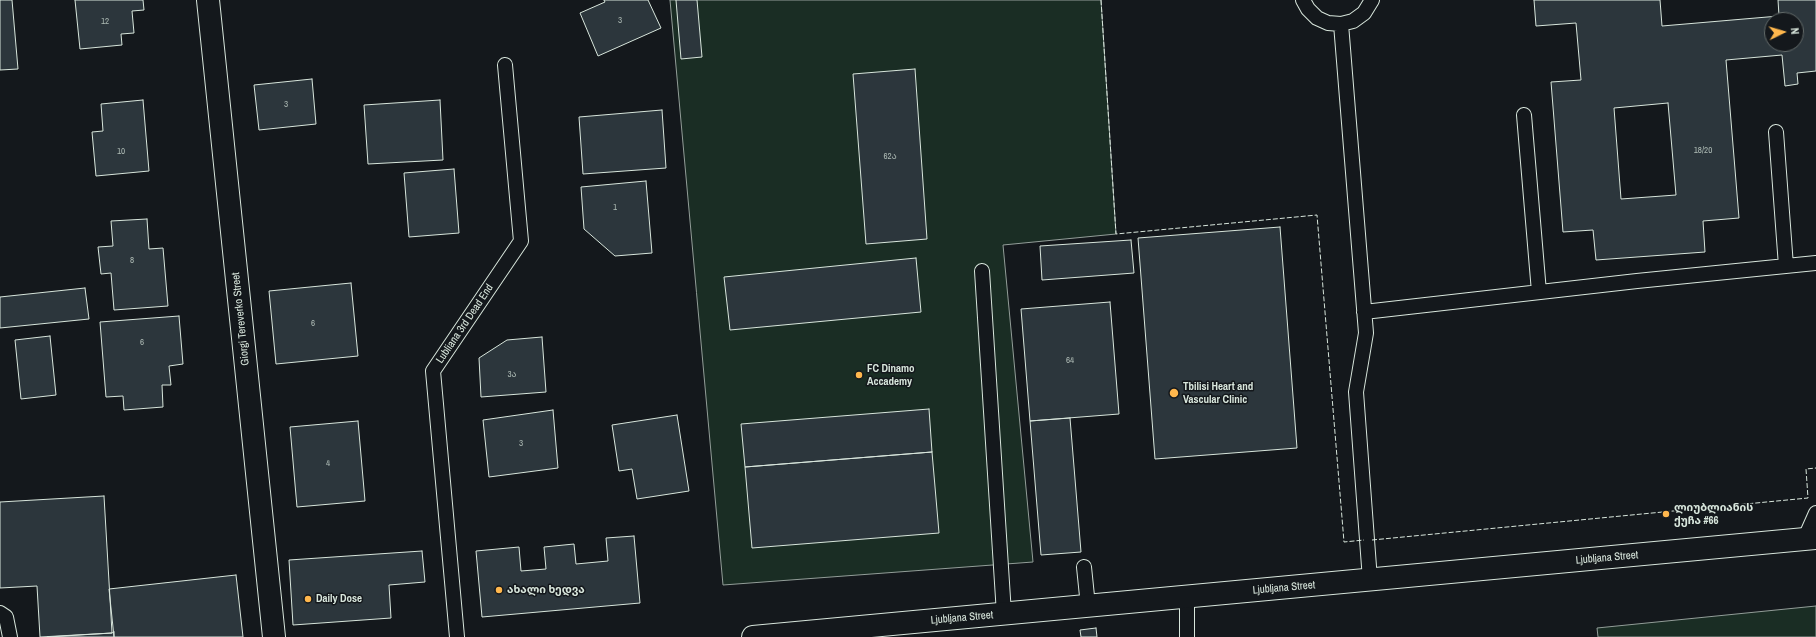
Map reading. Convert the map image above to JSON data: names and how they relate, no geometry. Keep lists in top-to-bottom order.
{
  "streets": {
    "street": ["Giorgi Tereverko Street", "Ljubljana Street"],
    "lane": ["Lubliana 3rd Dead End"]
  },
  "places": [
    "FC Dinamo Accademy",
    "Tbilisi Heart and Vascular Clinic",
    "ლიუბლიანის ქუჩა #66",
    "ახალი ხედვა",
    "Daily Dose"
  ],
  "house_numbers": [
    "3",
    "12",
    "3",
    "18/20",
    "10",
    "62ა",
    "1",
    "8",
    "6",
    "6",
    "64",
    "3ა",
    "3",
    "4"
  ],
  "north": "right"
}
